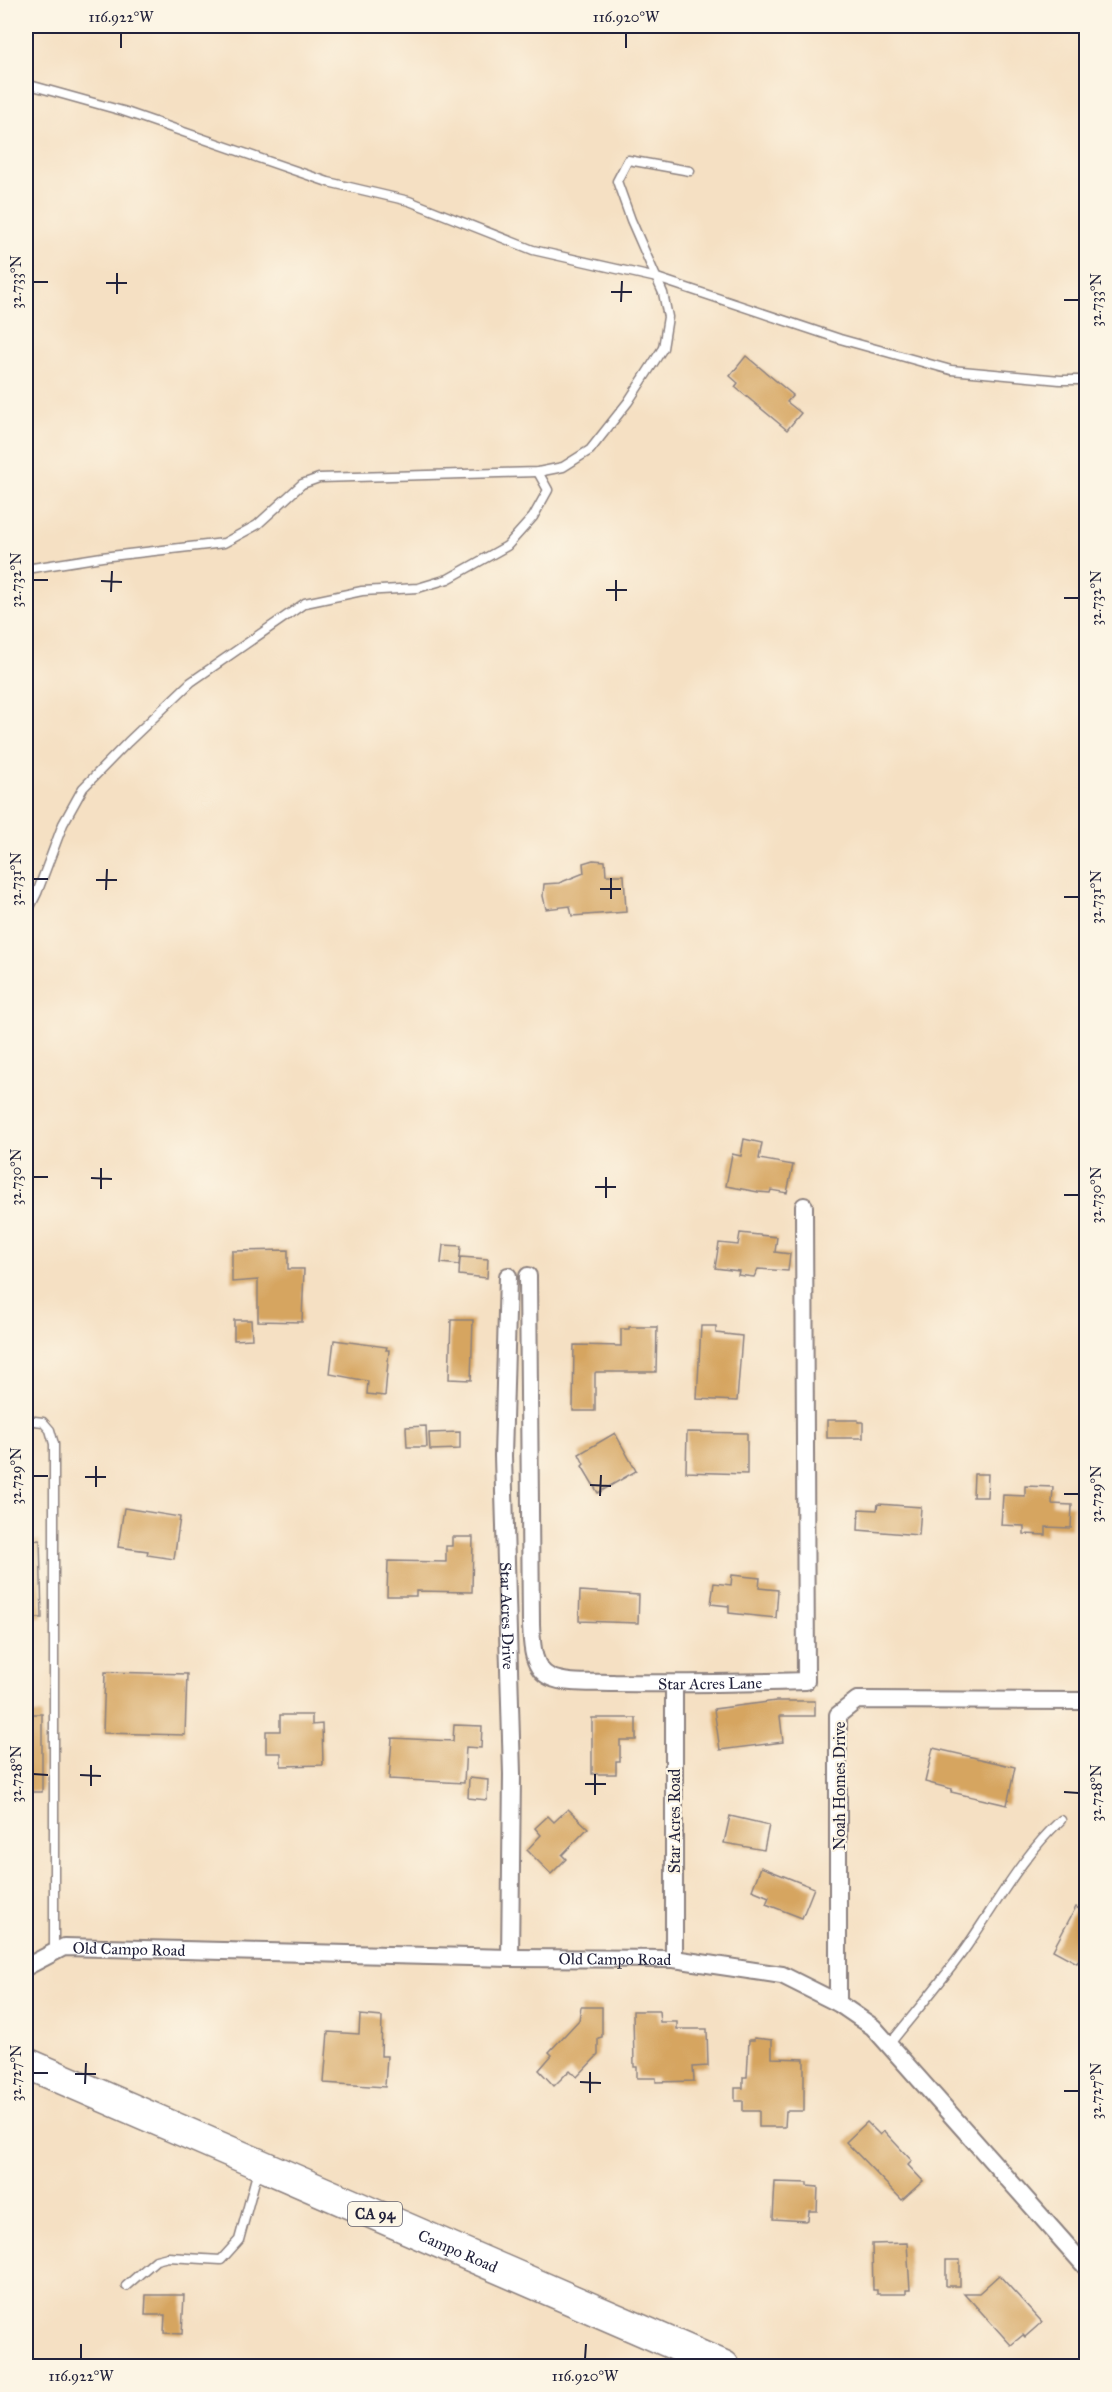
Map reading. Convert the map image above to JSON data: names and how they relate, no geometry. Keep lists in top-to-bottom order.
{
  "streets": {
    "highway": ["CA 94", "Campo Road"],
    "street": [
      "Star Acres Drive",
      "Star Acres Lane",
      "Noah Homes Drive",
      "Star Acres Road",
      "Old Campo Road"
    ]
  },
  "crossings": [
    ["Star Acres Drive", "Old Campo Road"],
    ["Star Acres Lane", "Star Acres Road"],
    ["Noah Homes Drive", "Old Campo Road"],
    ["Star Acres Road", "Old Campo Road"]
  ],
  "coordinates": [
    "116.922°W",
    "116.920°W",
    "32.733°N",
    "32.732°N",
    "32.731°N",
    "32.730°N",
    "32.729°N",
    "32.728°N",
    "32.727°N"
  ]
}
